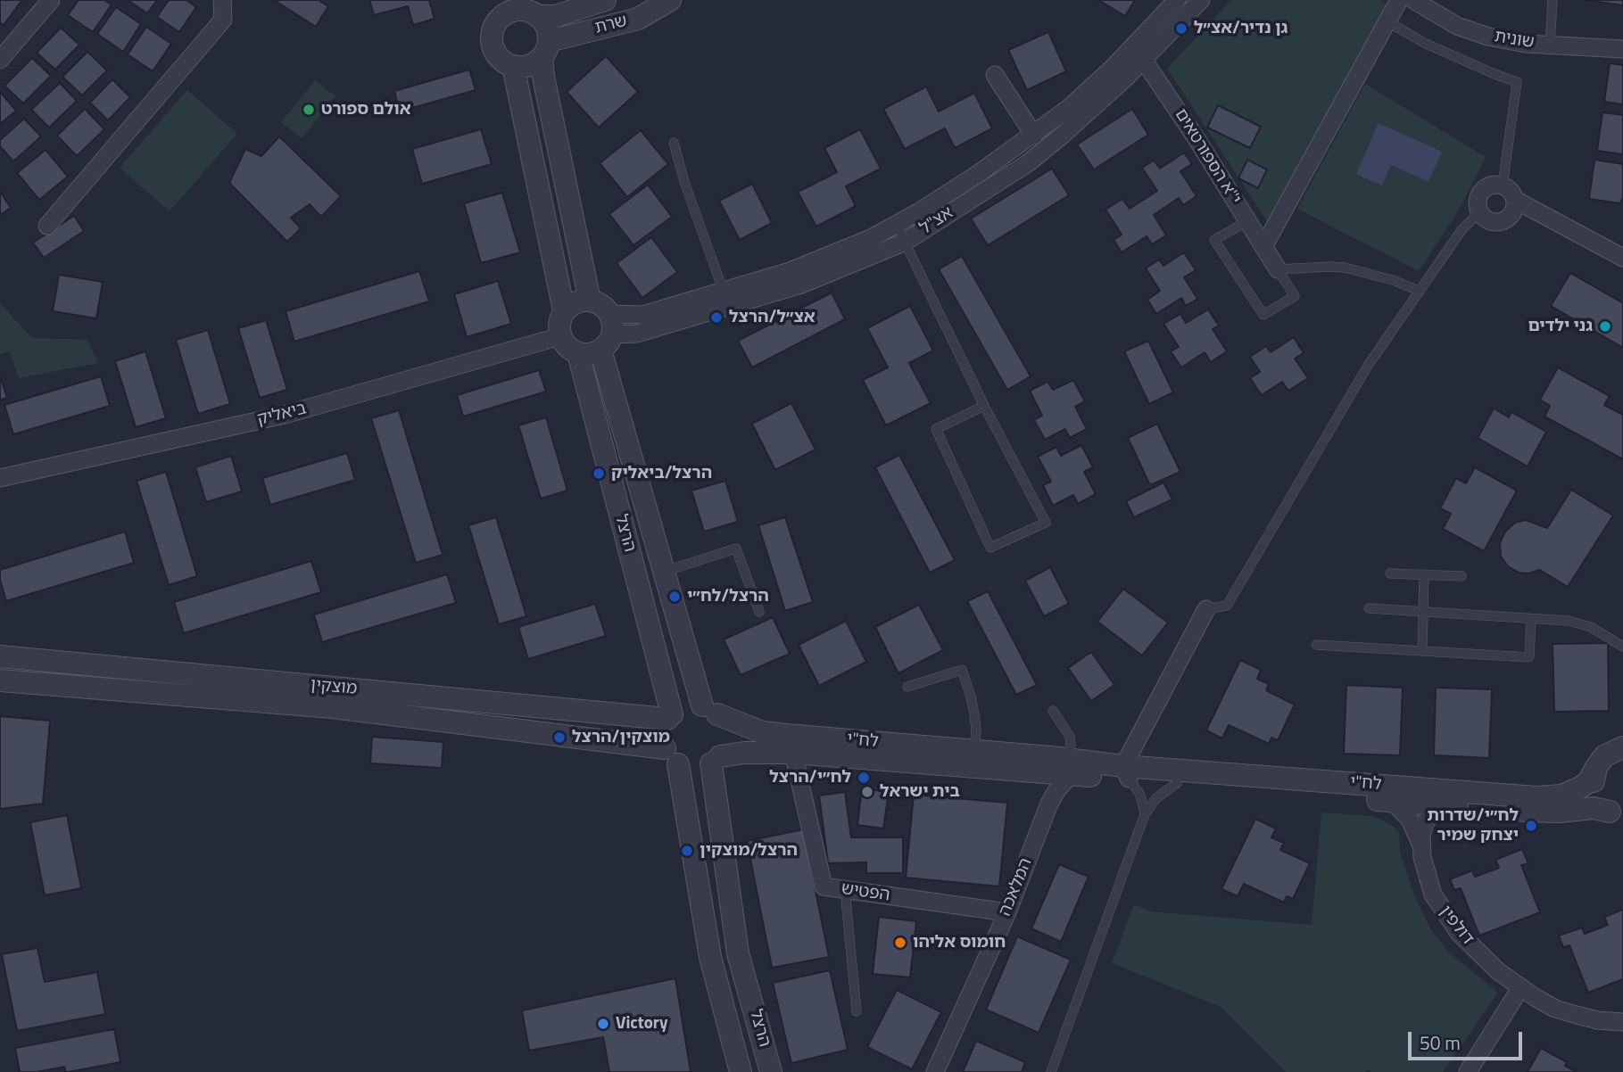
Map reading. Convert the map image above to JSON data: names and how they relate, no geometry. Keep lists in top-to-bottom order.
{
  "streets": {
    "street": [
      "שרת",
      "שונית",
      "י''א הספורטאים",
      "אצ\"ל",
      "ביאליק",
      "הרצל",
      "מוצקין",
      "לח\"י",
      "המלאכה",
      "הפטיש",
      "דולפין"
    ]
  },
  "crossings": [
    ["י''א הספורטאים", "אצ\"ל"],
    ["אצ\"ל", "ביאליק"],
    ["אצ\"ל", "הרצל"],
    ["ביאליק", "הרצל"],
    ["הרצל", "מוצקין"],
    ["הרצל", "לח\"י"],
    ["מוצקין", "לח\"י"],
    ["לח\"י", "המלאכה"],
    ["לח\"י", "הפטיש"],
    ["המלאכה", "הפטיש"]
  ],
  "places": [
    "גן נדיר/אצ״ל",
    "אולם ספורט",
    "אצ״ל/הרצל",
    "גני ילדים",
    "הרצל/ביאליק",
    "הרצל/לח״י",
    "מוצקין/הרצל",
    "לח״י/הרצל",
    "בית ישראל",
    "לח״י/שדרות יצחק שמיר",
    "הרצל/מוצקין",
    "חומוס אליהו",
    "Victory"
  ],
  "scale_bar": "50 m"
}
